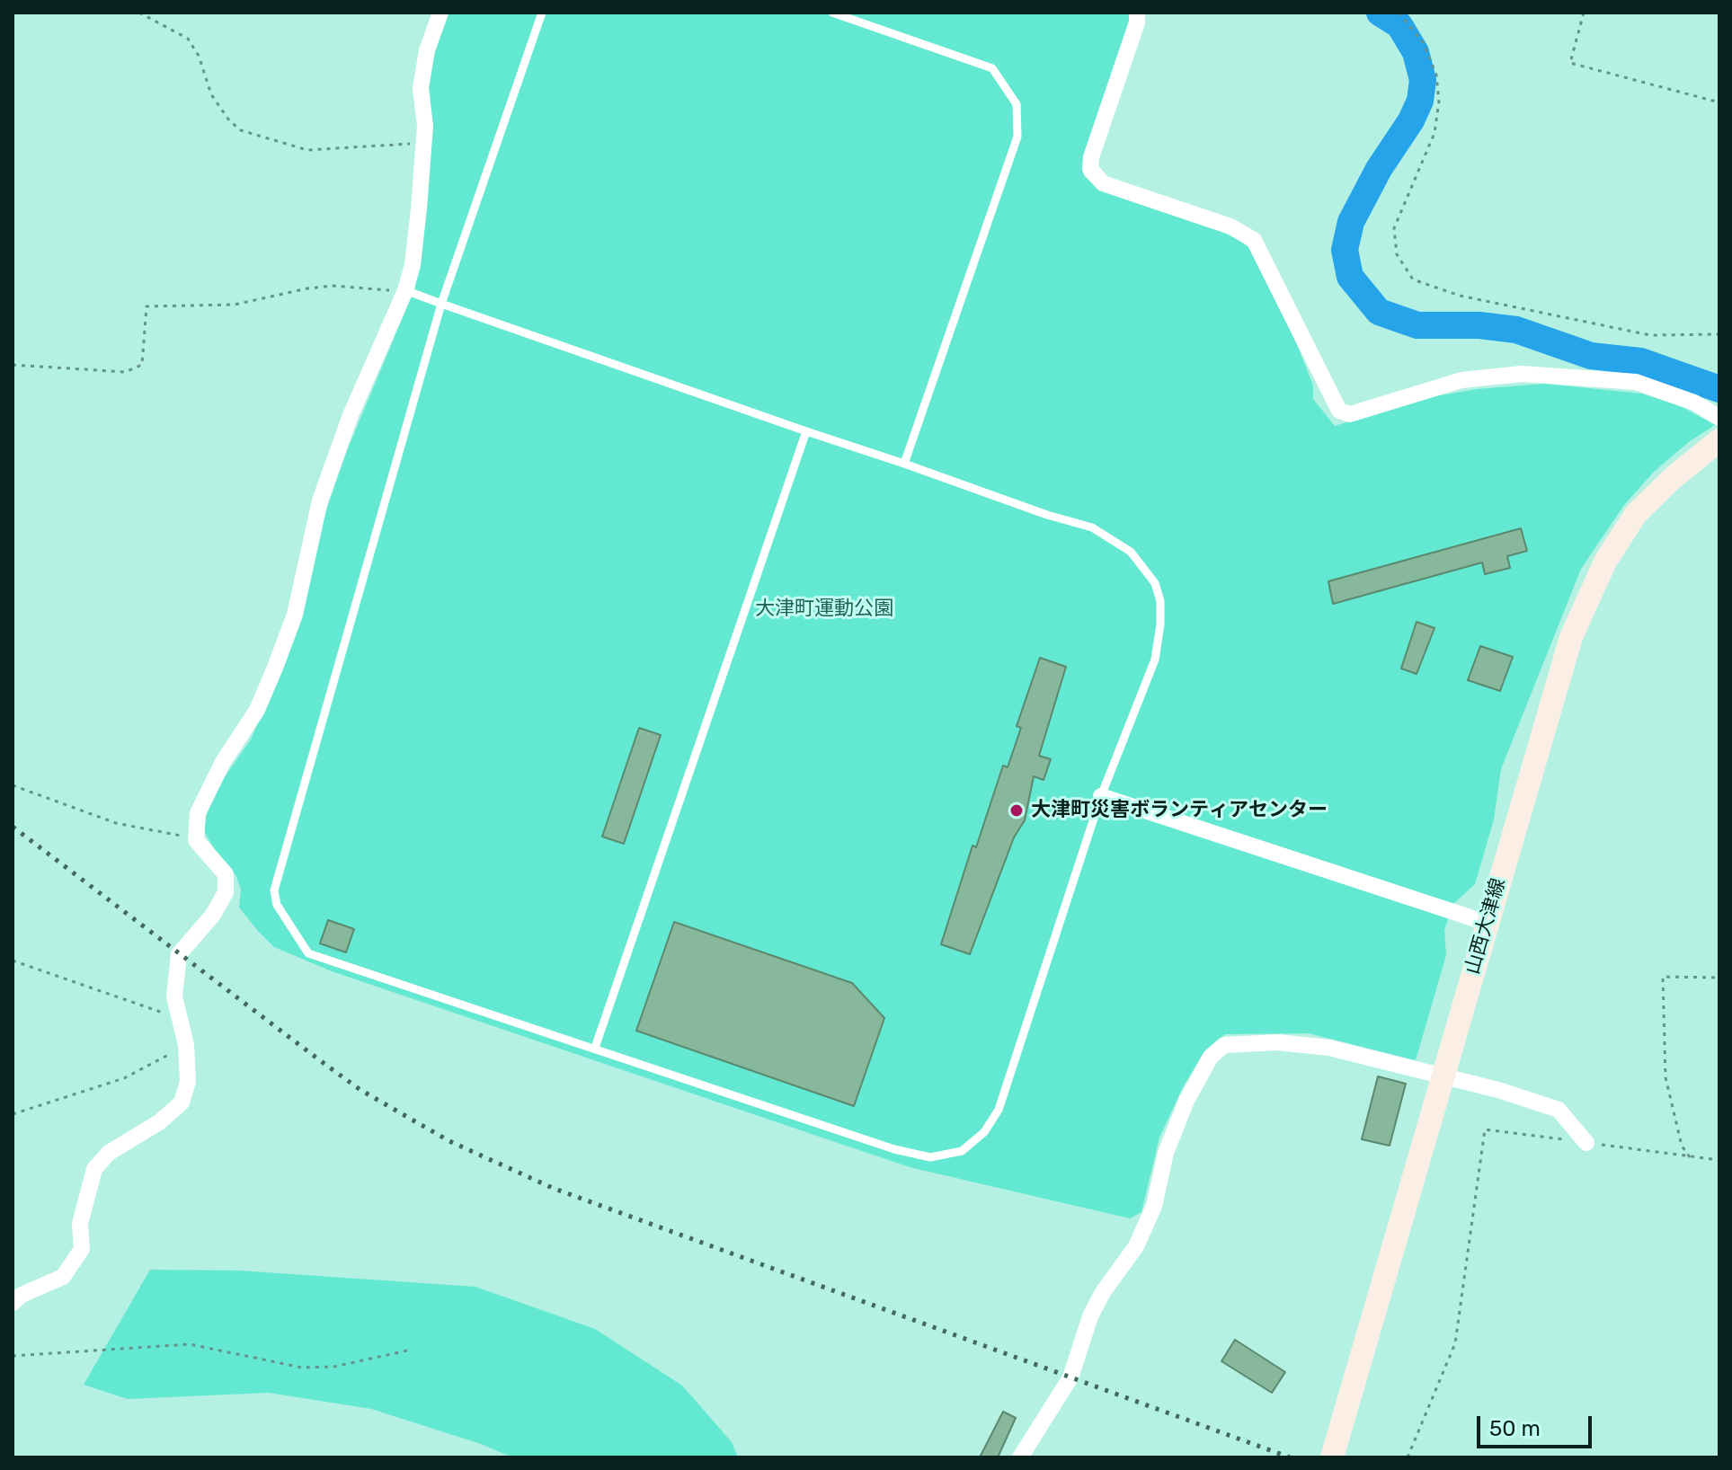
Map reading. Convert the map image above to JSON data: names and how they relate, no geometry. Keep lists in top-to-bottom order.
{
  "streets": {
    "main road": ["山西大津線"]
  },
  "parks": ["大津町運動公園"],
  "places": ["大津町災害ボランティアセンター"],
  "scale_bar": "50 m"
}
